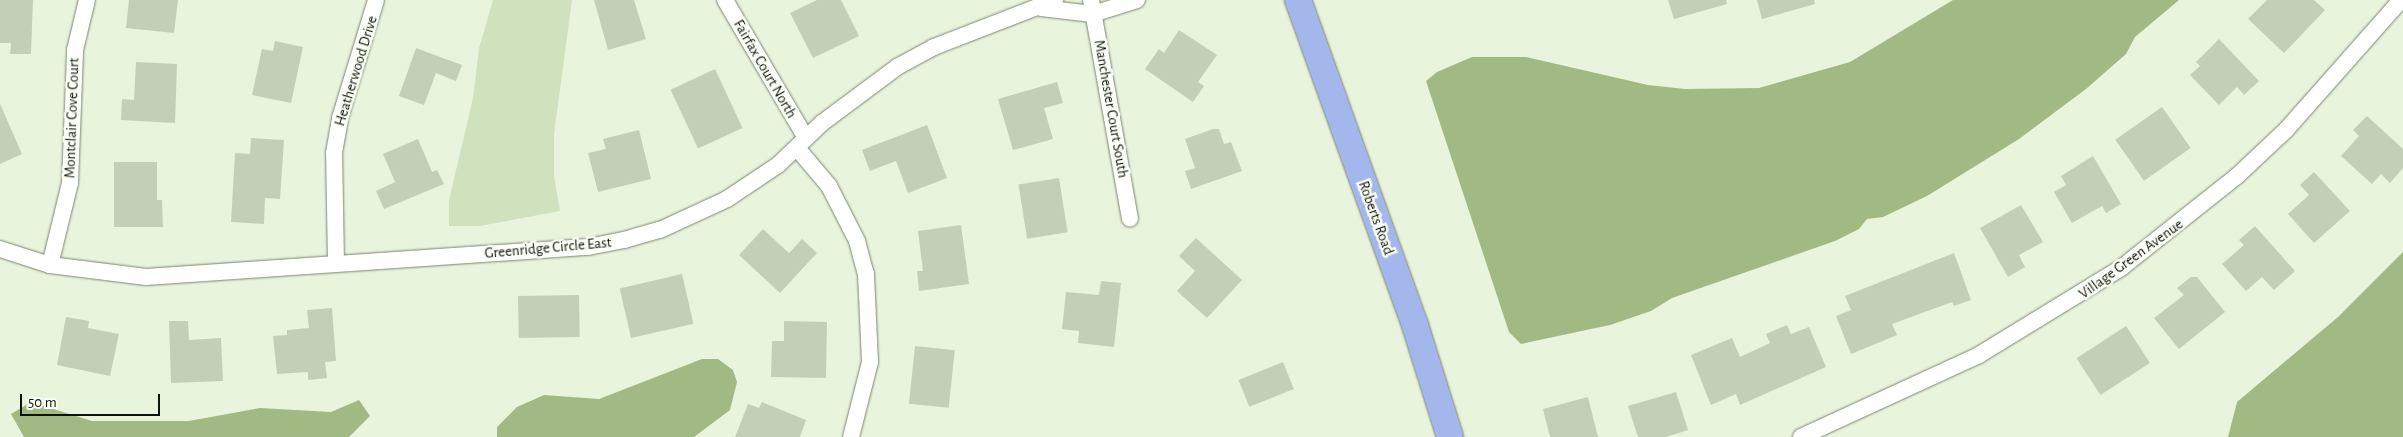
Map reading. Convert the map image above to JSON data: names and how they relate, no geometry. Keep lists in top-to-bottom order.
{
  "streets": {
    "main road": ["Roberts Road"],
    "street": [
      "Fairfax Court North",
      "Heatherwood Drive",
      "Manchester Court South",
      "Montclair Cove Court",
      "Greenridge Circle East",
      "Village Green Avenue"
    ]
  },
  "crossings": [
    ["Fairfax Court North", "Greenridge Circle East"],
    ["Heatherwood Drive", "Greenridge Circle East"],
    ["Manchester Court South", "Greenridge Circle East"],
    ["Montclair Cove Court", "Greenridge Circle East"]
  ],
  "scale_bar": "50 m"
}
